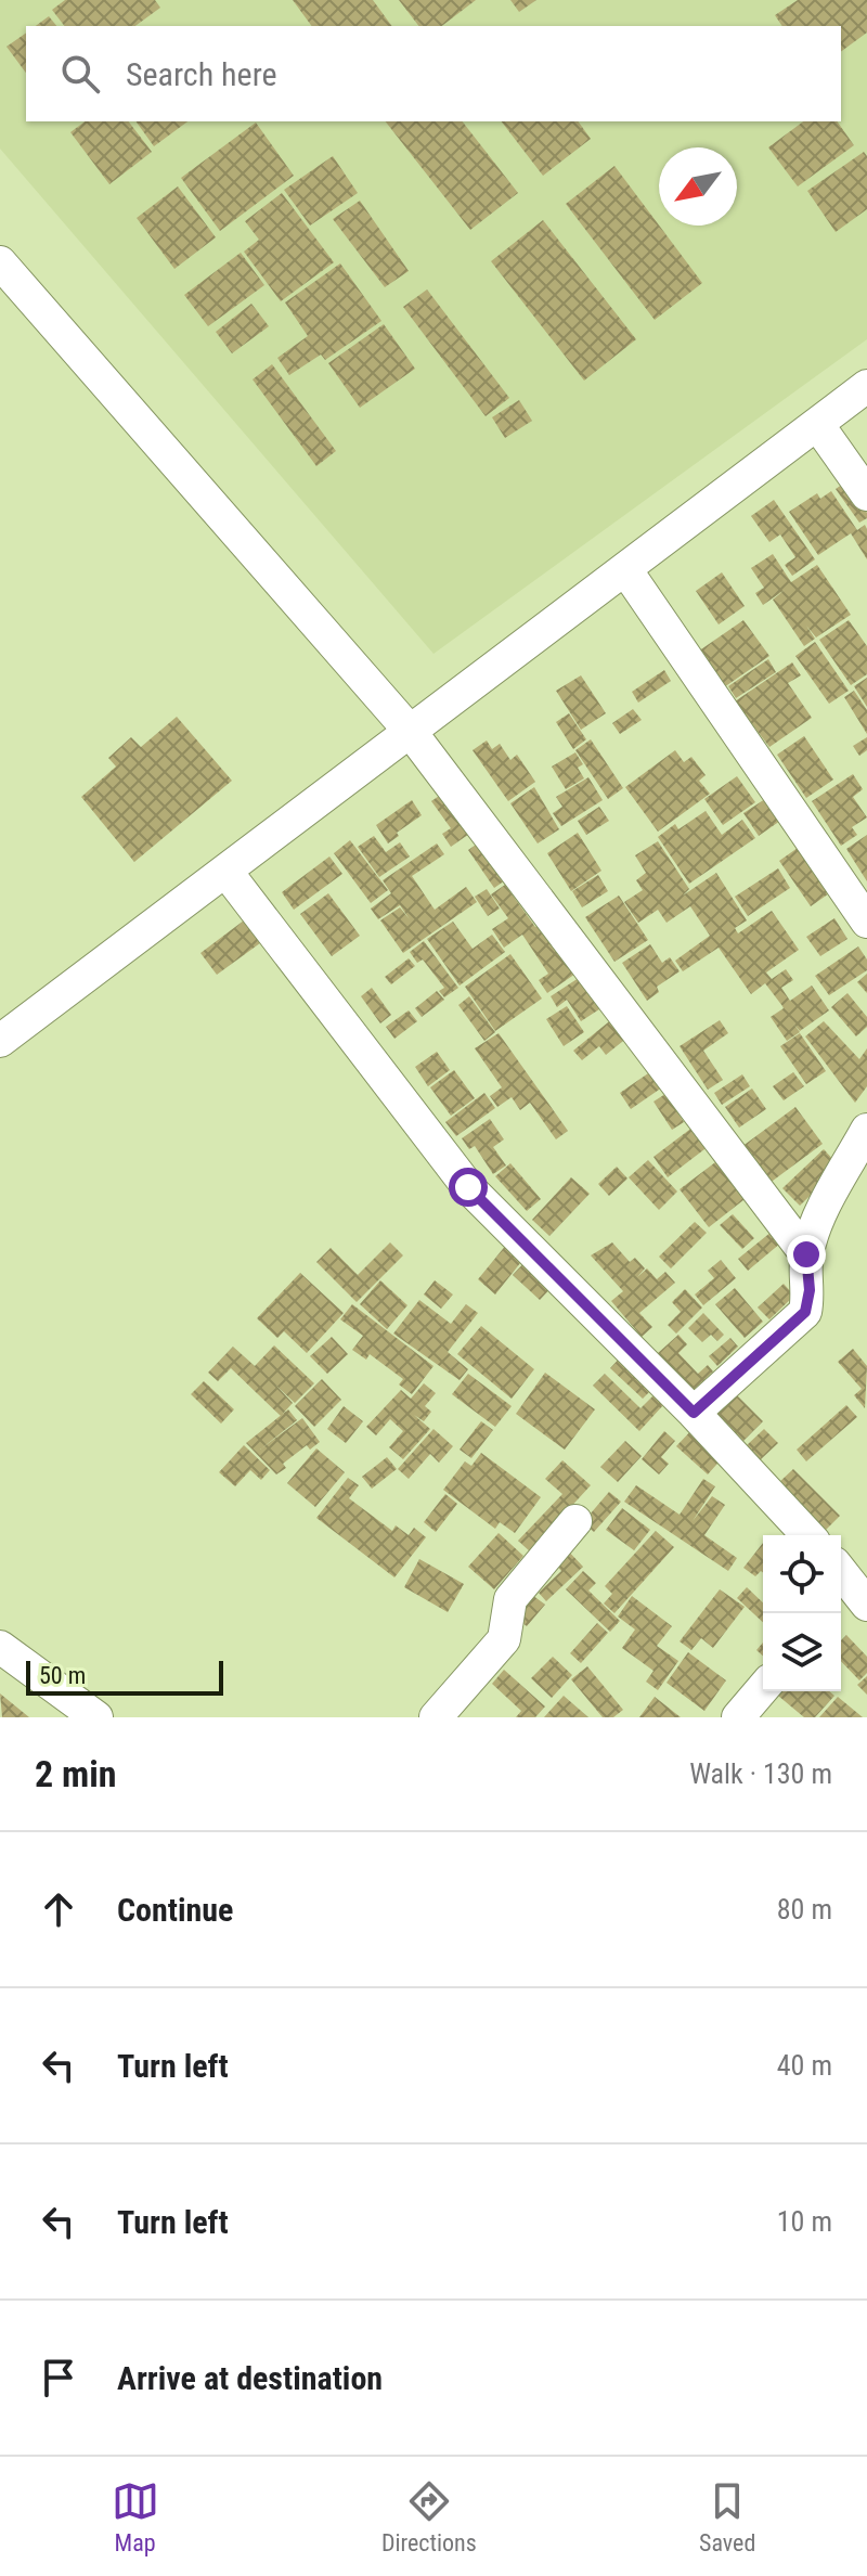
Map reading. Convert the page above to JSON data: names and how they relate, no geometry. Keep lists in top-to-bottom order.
{
  "scale_bar": "50 m",
  "north": "bottom left",
  "page": {
    "search": "Search here",
    "scale": "50 m",
    "heading": ["2 min", "Walk · 130 m"],
    "list": [
      ["Continue", "80 m"],
      ["Turn left", "40 m"],
      ["Turn left", "10 m"],
      "Arrive at destination"
    ],
    "nav": ["Map", "Directions", "Saved"]
  }
}
